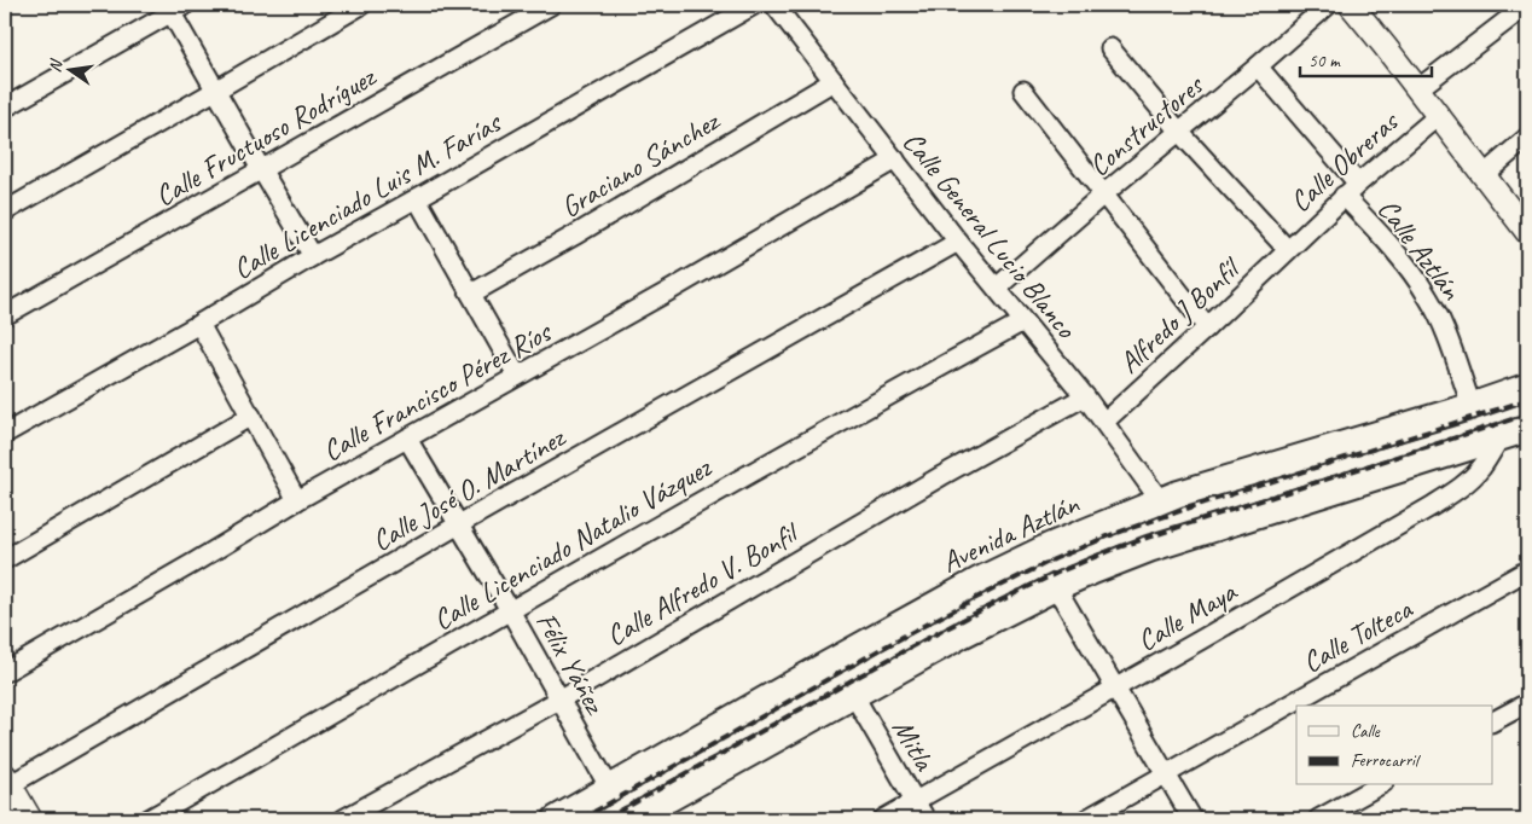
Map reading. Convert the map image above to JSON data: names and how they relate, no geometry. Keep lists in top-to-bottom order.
{
  "streets": {
    "main road": ["Avenida Aztlán"],
    "street": [
      "Constructores",
      "Calle Fructuoso Rodríguez",
      "Calle Obreras",
      "Graciano Sánchez",
      "Calle Licenciado Luis M. Farías",
      "Calle General Lucio Blanco",
      "Calle Aztlán",
      "Alfredo J Bonfíl",
      "Calle Francisco Pérez Ríos",
      "Calle José O. Martínez",
      "Calle Licenciado Natalio Vázquez",
      "Calle Alfredo V. Bonfil",
      "Calle Maya",
      "Calle Tolteca",
      "Félix Yáñez",
      "Mitla"
    ]
  },
  "crossings": [
    ["Constructores", "Calle General Lucio Blanco"],
    ["Constructores", "Calle Aztlán"],
    ["Calle Obreras", "Calle Aztlán"],
    ["Calle Obreras", "Alfredo J Bonfíl"],
    ["Graciano Sánchez", "Calle General Lucio Blanco"],
    ["Calle General Lucio Blanco", "Alfredo J Bonfíl"],
    ["Calle General Lucio Blanco", "Calle Francisco Pérez Ríos"],
    ["Calle General Lucio Blanco", "Calle José O. Martínez"],
    ["Calle General Lucio Blanco", "Avenida Aztlán"],
    ["Calle General Lucio Blanco", "Calle Licenciado Natalio Vázquez"],
    ["Calle General Lucio Blanco", "Calle Alfredo V. Bonfil"],
    ["Calle Aztlán", "Avenida Aztlán"],
    ["Calle Francisco Pérez Ríos", "Félix Yáñez"],
    ["Calle José O. Martínez", "Félix Yáñez"],
    ["Avenida Aztlán", "Félix Yáñez"],
    ["Calle Licenciado Natalio Vázquez", "Félix Yáñez"],
    ["Calle Alfredo V. Bonfil", "Félix Yáñez"],
    ["Calle Maya", "Mitla"]
  ],
  "legend": ["Calle", "Ferrocarril"],
  "scale_bar": "50 m",
  "north": "left"
}
